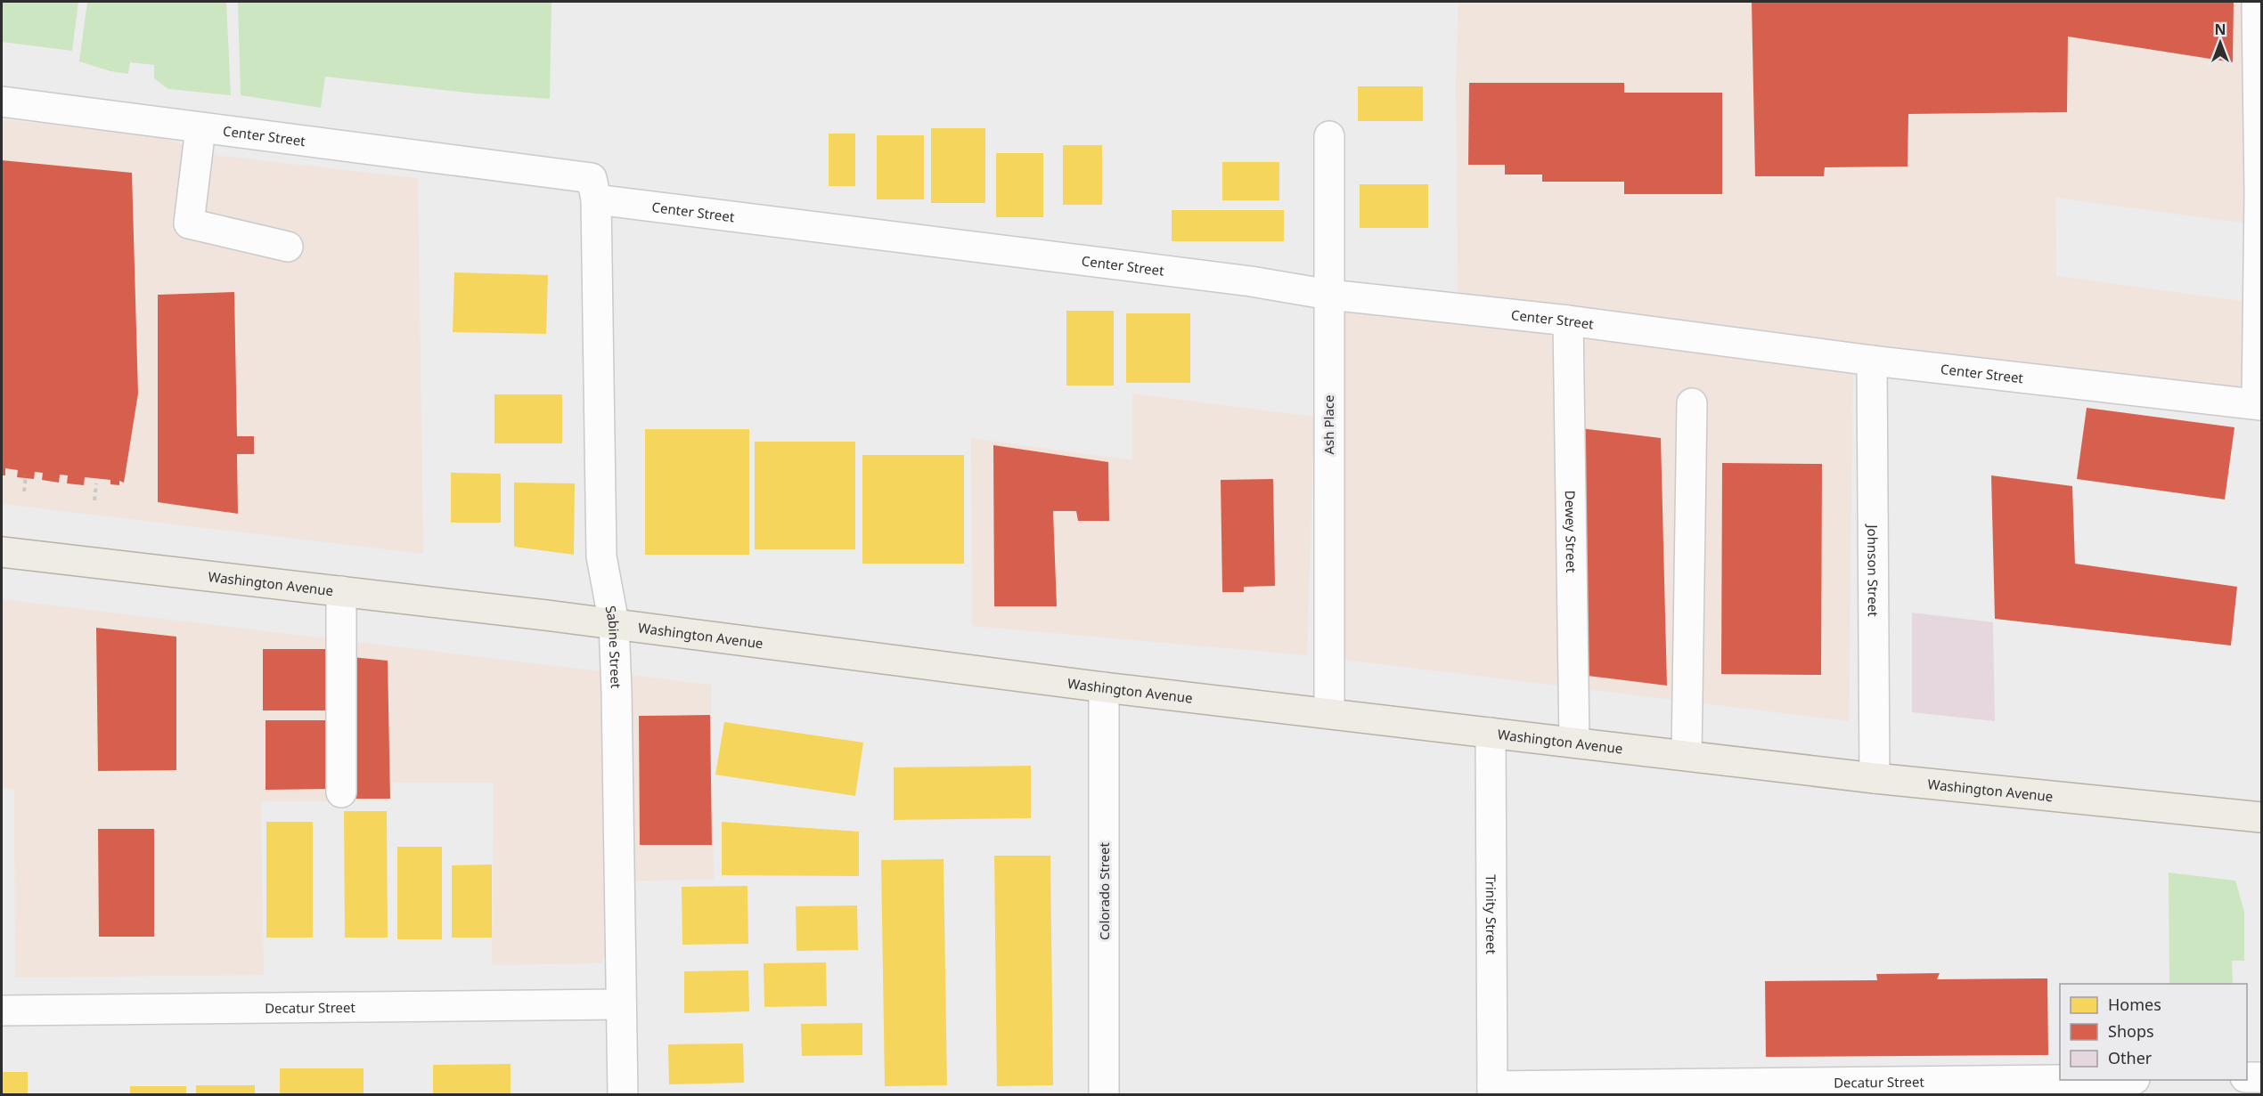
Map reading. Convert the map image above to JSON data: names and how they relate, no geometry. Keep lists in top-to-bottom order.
{
  "streets": {
    "main road": ["Washington Avenue"],
    "street": [
      "Center Street",
      "Ash Place",
      "Dewey Street",
      "Johnson Street",
      "Sabine Street",
      "Colorado Street",
      "Trinity Street",
      "Decatur Street"
    ]
  },
  "crossings": [
    ["Center Street", "Ash Place"],
    ["Center Street", "Dewey Street"],
    ["Center Street", "Johnson Street"],
    ["Center Street", "Sabine Street"],
    ["Ash Place", "Washington Avenue"],
    ["Dewey Street", "Washington Avenue"],
    ["Johnson Street", "Washington Avenue"],
    ["Washington Avenue", "Sabine Street"],
    ["Washington Avenue", "Colorado Street"],
    ["Washington Avenue", "Trinity Street"],
    ["Sabine Street", "Decatur Street"],
    ["Trinity Street", "Decatur Street"]
  ],
  "legend": ["Homes", "Shops", "Other"],
  "north": "top"
}
